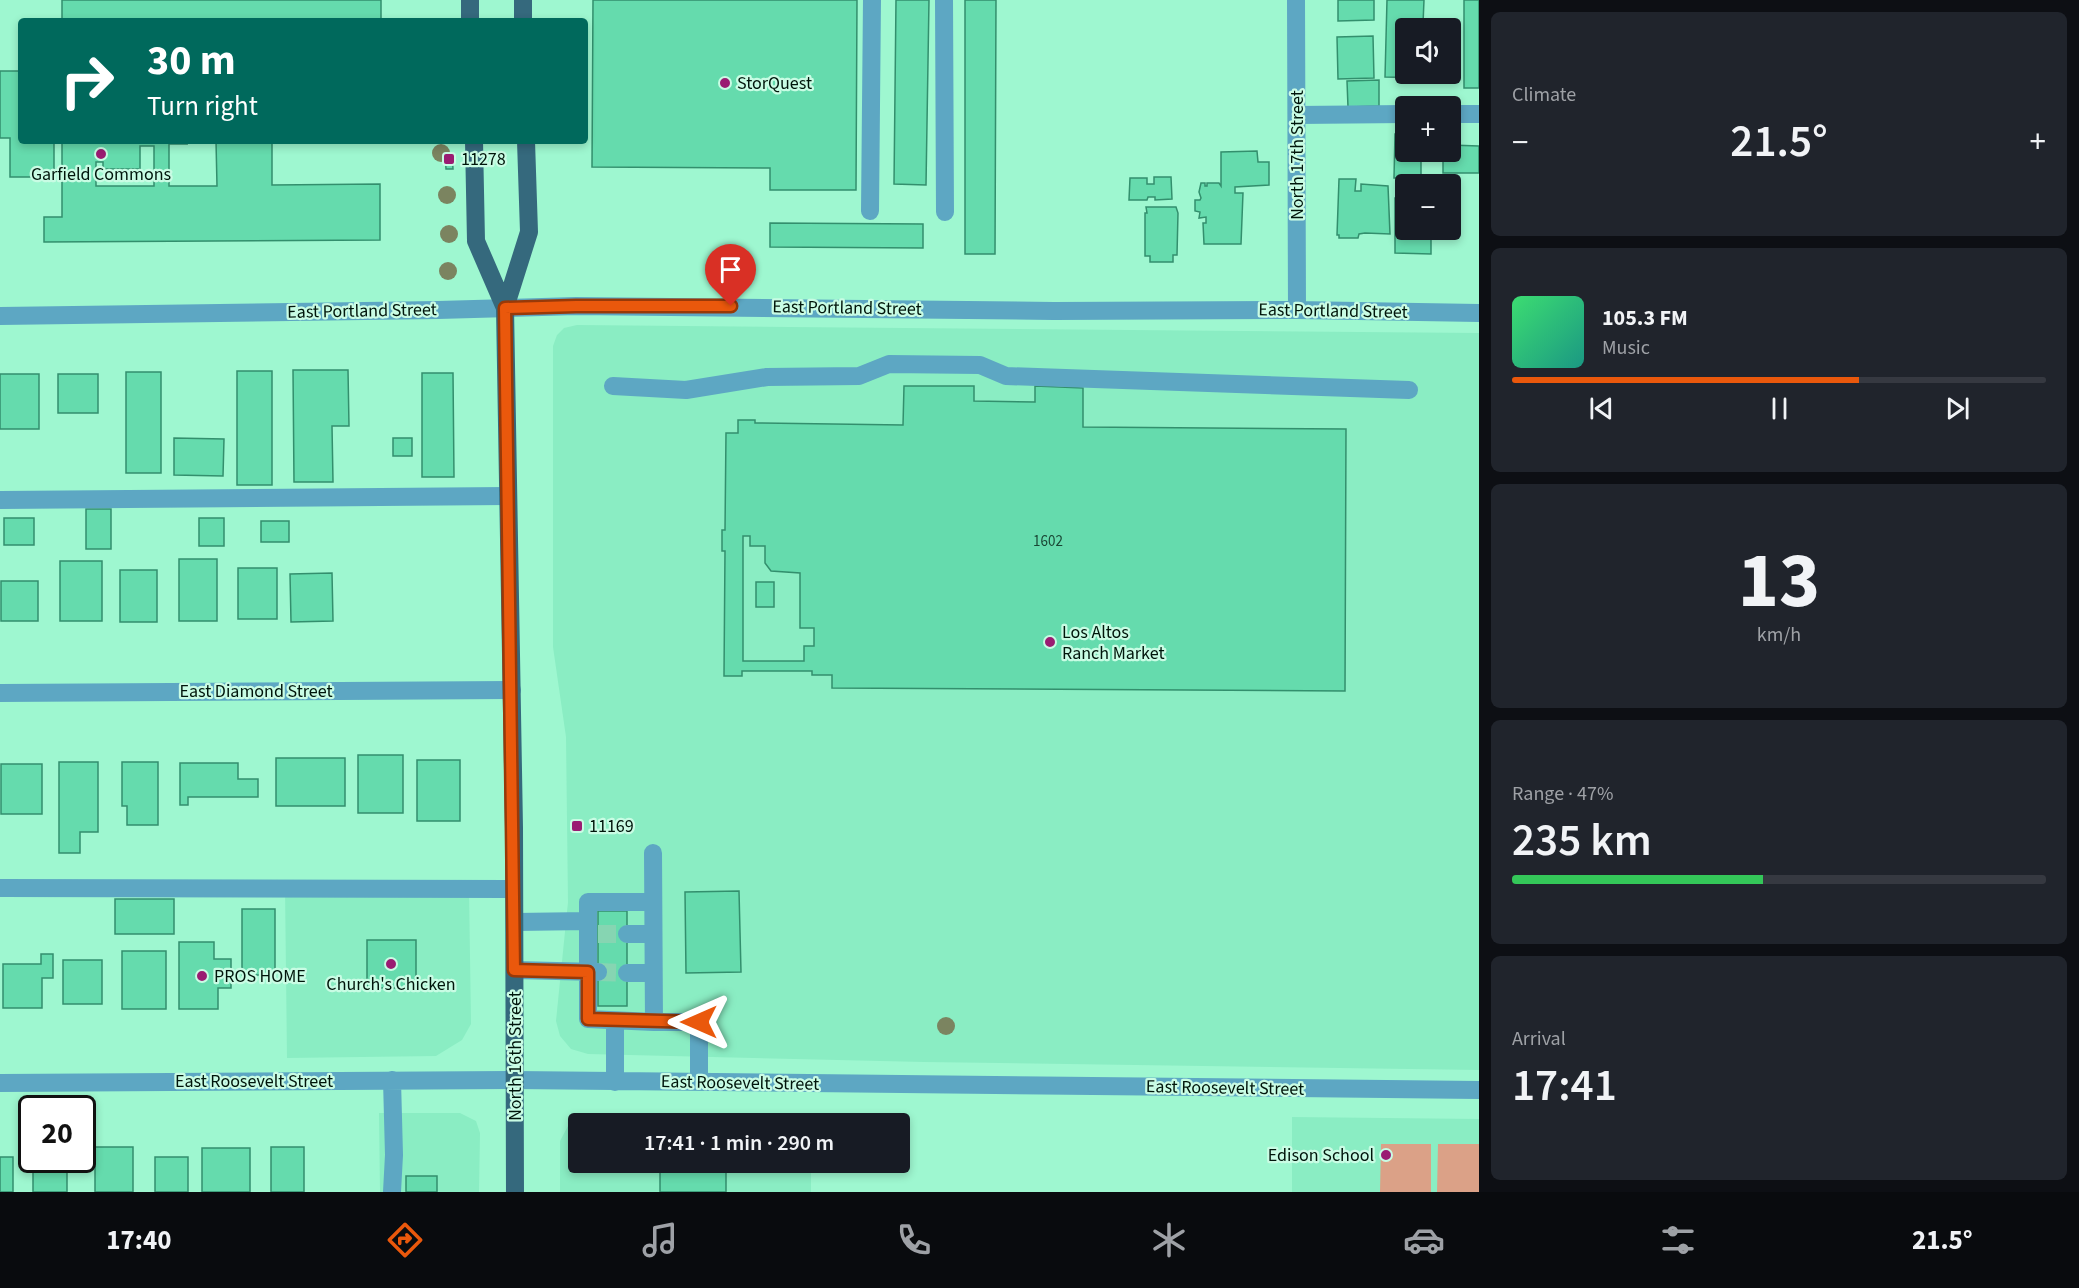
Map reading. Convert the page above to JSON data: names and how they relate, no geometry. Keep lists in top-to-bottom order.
{
  "streets": {
    "main road": ["North 16th Street"],
    "street": [
      "North 17th Street",
      "East Portland Street",
      "East Diamond Street",
      "East Roosevelt Street"
    ]
  },
  "crossings": [
    ["North 17th Street", "East Portland Street"],
    ["East Portland Street", "North 16th Street"],
    ["East Diamond Street", "North 16th Street"],
    ["North 16th Street", "East Roosevelt Street"]
  ],
  "places": {
    "other": [
      "StorQuest",
      "Garfield Commons",
      "Los Altos Ranch Market",
      "Church's Chicken",
      "PROS HOME",
      "Edison School"
    ],
    "transit": ["11278", "11169"]
  },
  "house_numbers": ["1602"],
  "page": {
    "tile": [
      "Climate",
      ["13", "km/h"],
      ["Range · 47%", "235 km"],
      ["Arrival", "17:41"]
    ],
    "map_buttons": ["+", "−"],
    "turn": ["30 m", "Turn right"],
    "heat": ["−", "21.5°", "+"],
    "song": ["105.3 FM", "Music"],
    "limit": "20",
    "trip": "17:41 · 1 min · 290 m",
    "tabs": ["17:40", "21.5°"]
  }
}
